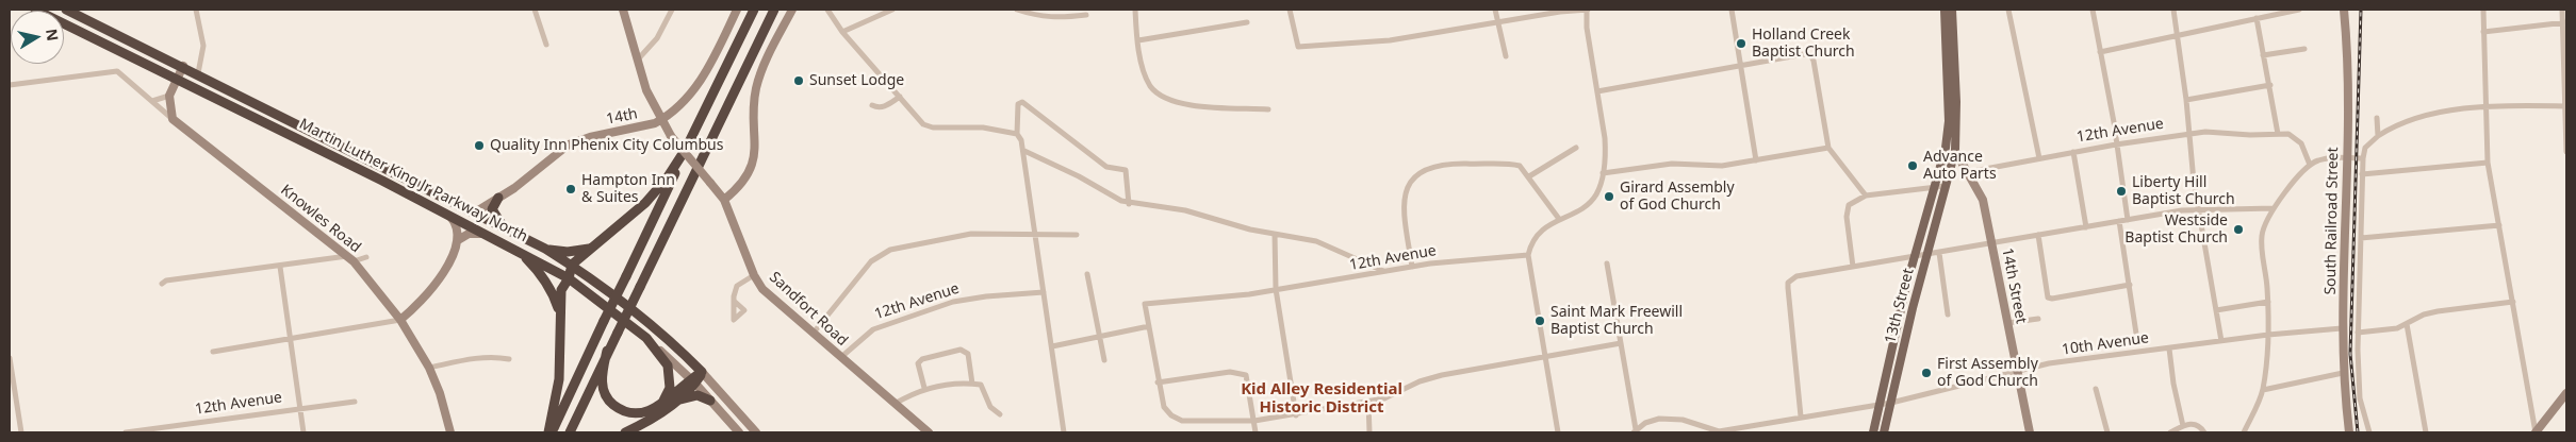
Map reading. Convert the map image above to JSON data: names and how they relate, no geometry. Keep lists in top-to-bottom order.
{
  "streets": {
    "highway": ["Martin Luther King Jr Parkway North"],
    "main road": ["14th Street", "13th Street"],
    "street": [
      "14th",
      "12th Avenue",
      "Knowles Road",
      "South Railroad Street",
      "Sandfort Road",
      "10th Avenue"
    ]
  },
  "crossings": [
    ["14th", "Martin Luther King Jr Parkway North"],
    ["14th", "Sandfort Road"],
    ["12th Avenue", "14th Street"],
    ["12th Avenue", "Sandfort Road"],
    ["South Railroad Street", "10th Avenue"],
    ["14th Street", "10th Avenue"],
    ["13th Street", "10th Avenue"]
  ],
  "districts": ["Kid Alley Residential Historic District"],
  "places": [
    "Holland Creek Baptist Church",
    "Sunset Lodge",
    "Quality Inn Phenix City Columbus",
    "Advance Auto Parts",
    "Hampton Inn & Suites",
    "Liberty Hill Baptist Church",
    "Girard Assembly of God Church",
    "Westside Baptist Church",
    "Saint Mark Freewill Baptist Church",
    "First Assembly of God Church"
  ],
  "north": "right"
}
